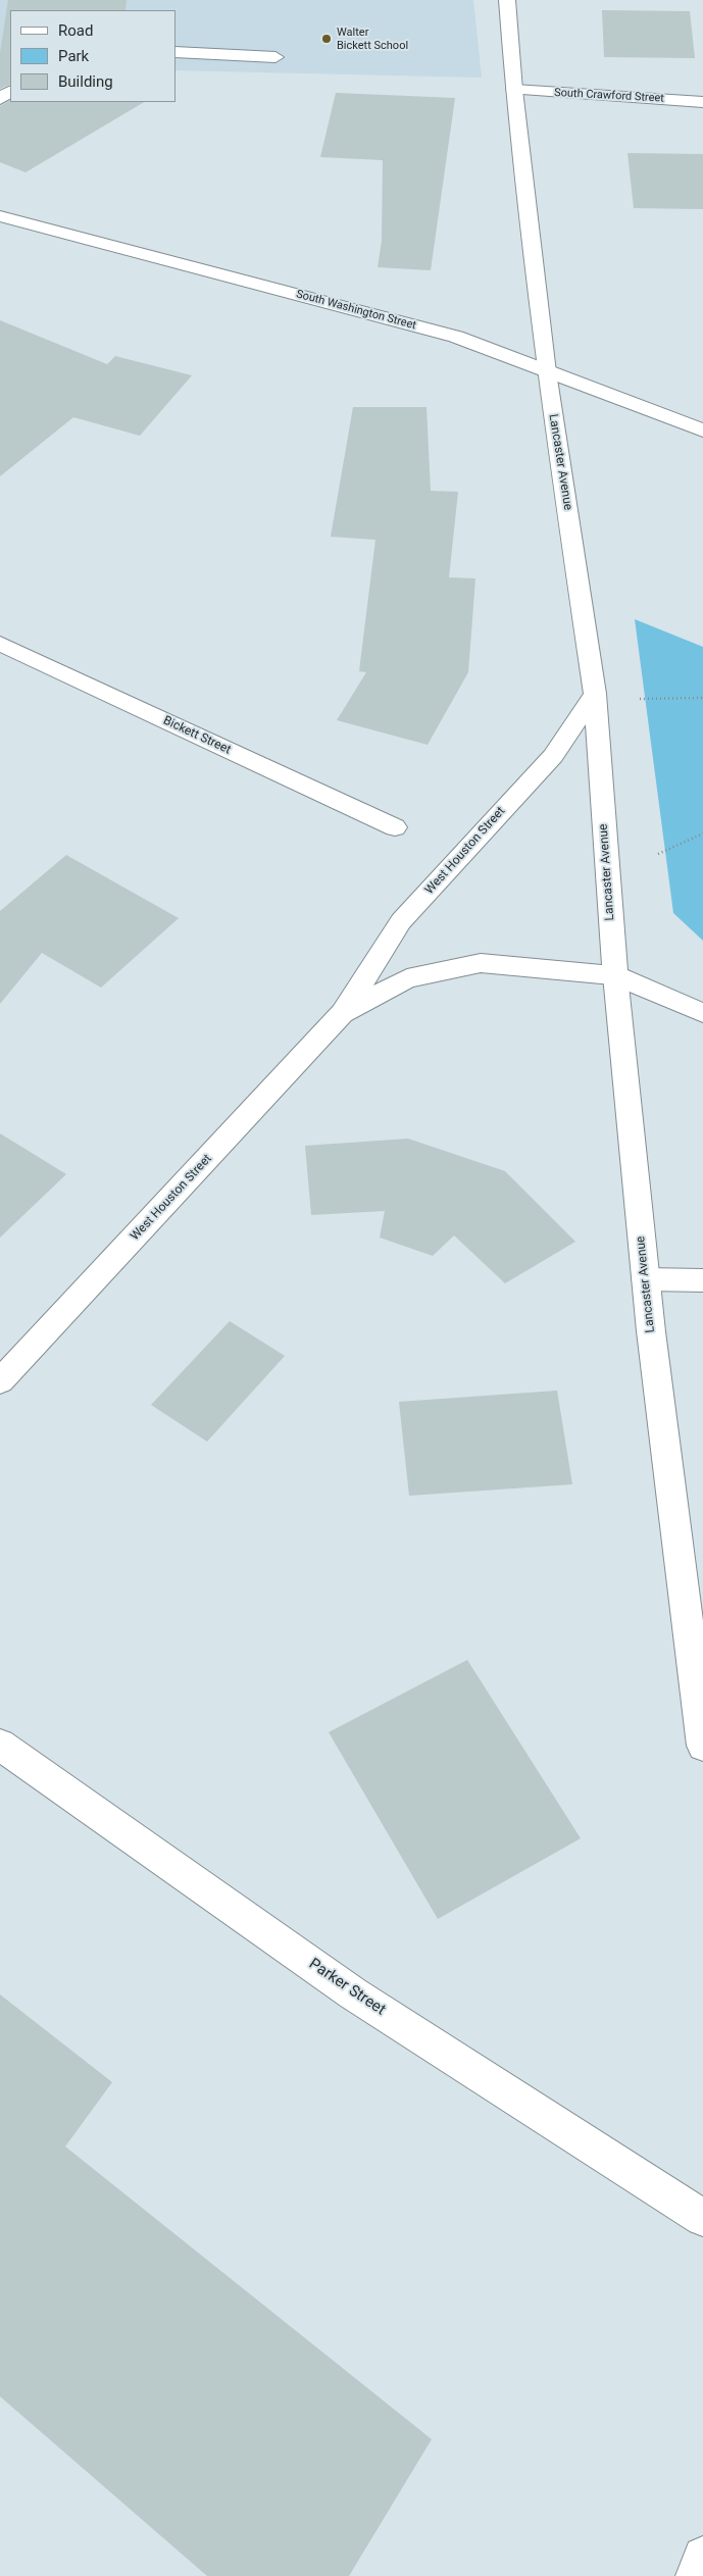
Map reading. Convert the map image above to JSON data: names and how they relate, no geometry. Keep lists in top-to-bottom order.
{
  "streets": {
    "street": [
      "South Crawford Street",
      "South Washington Street",
      "Lancaster Avenue",
      "Bickett Street",
      "West Houston Street",
      "Parker Street"
    ]
  },
  "crossings": [
    ["South Crawford Street", "Lancaster Avenue"],
    ["South Washington Street", "Lancaster Avenue"],
    ["Lancaster Avenue", "West Houston Street"]
  ],
  "places": ["Walter Bickett School"],
  "legend": ["Road", "Park", "Building"]
}
